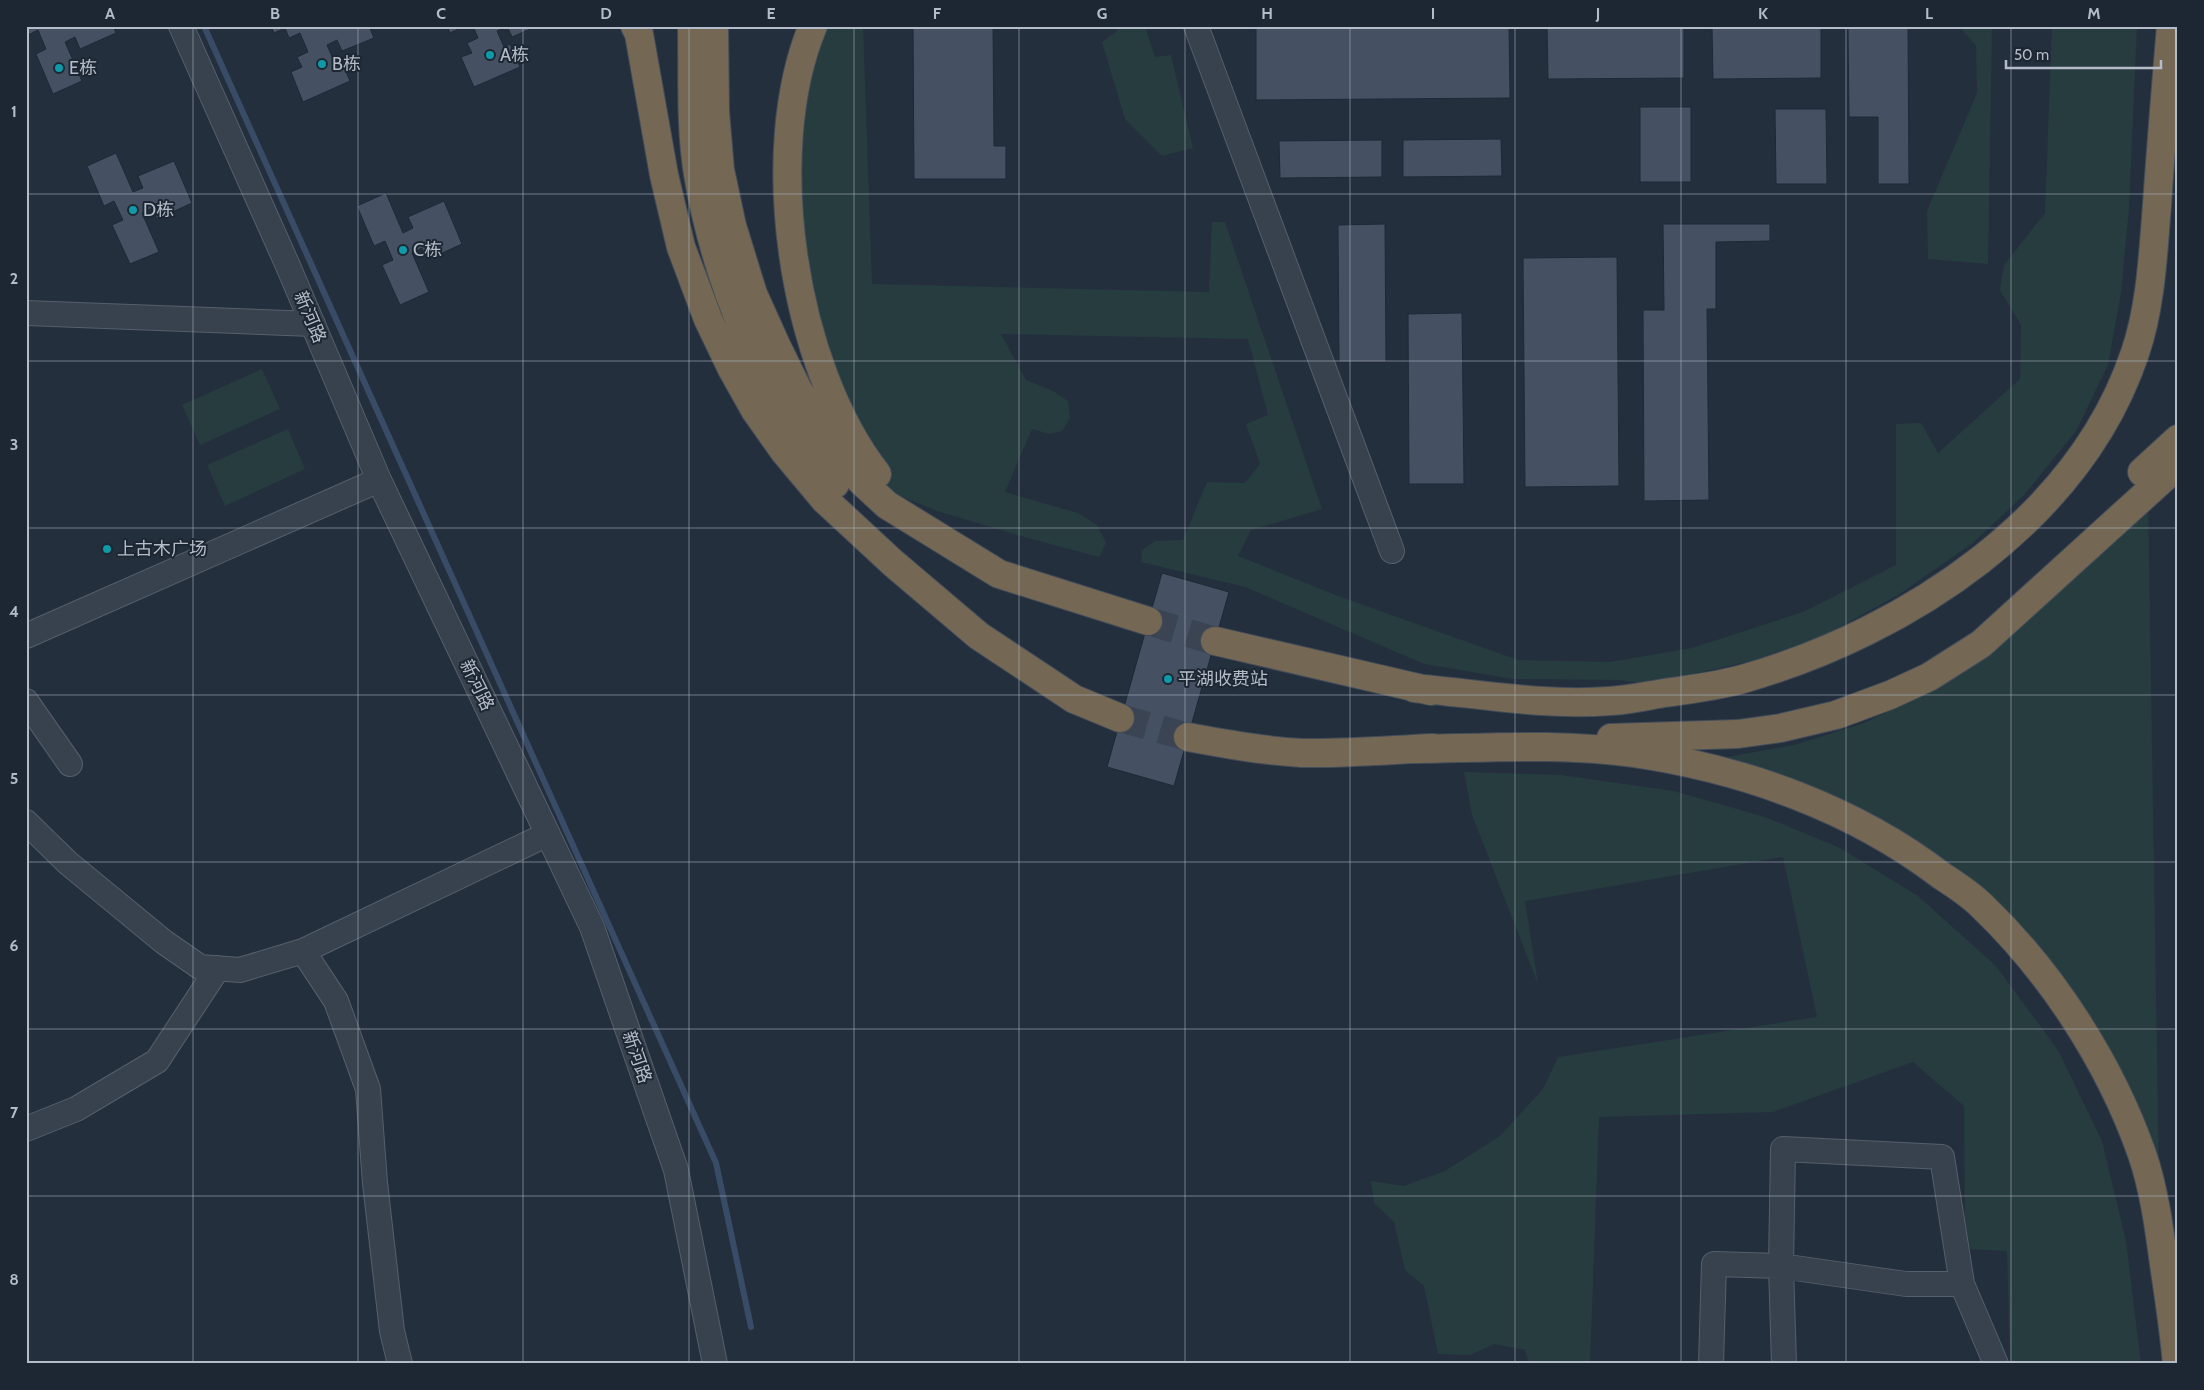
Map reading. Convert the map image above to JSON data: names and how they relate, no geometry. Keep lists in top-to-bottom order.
{
  "streets": {
    "street": ["新河路"]
  },
  "places": [
    "A栋",
    "B栋",
    "E栋",
    "D栋",
    "C栋",
    "上古木广场",
    "平湖收费站"
  ],
  "scale_bar": "50 m",
  "grid": {
    "columns": [
      "A",
      "B",
      "C",
      "D",
      "E",
      "F",
      "G",
      "H",
      "I",
      "J",
      "K",
      "L",
      "M"
    ],
    "rows": [
      "1",
      "2",
      "3",
      "4",
      "5",
      "6",
      "7",
      "8"
    ]
  }
}
